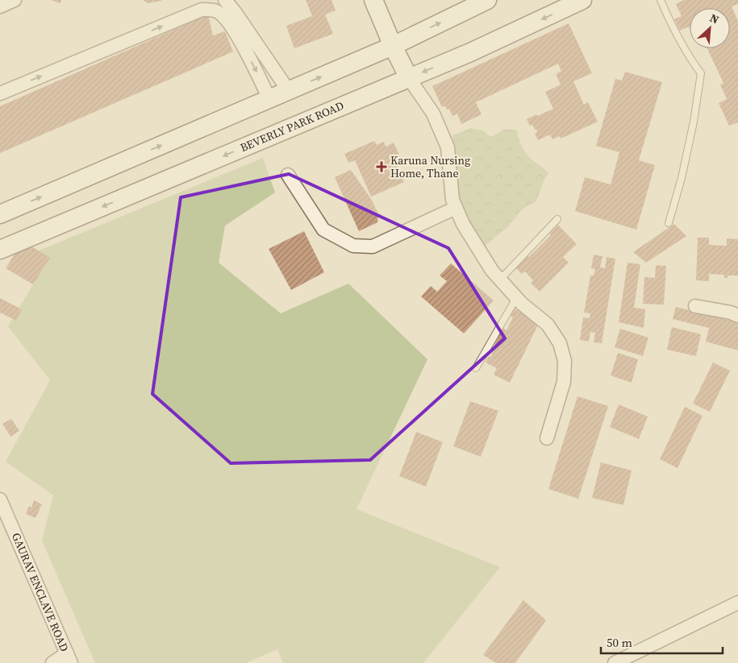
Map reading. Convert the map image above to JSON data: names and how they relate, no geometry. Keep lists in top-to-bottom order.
{
  "streets": {
    "main road": ["BEVERLY PARK ROAD"],
    "street": ["GAURAV ENCLAVE ROAD"]
  },
  "places": {
    "health": ["Karuna Nursing Home, Thane"]
  },
  "scale_bar": "50 m",
  "north": "top right"
}
